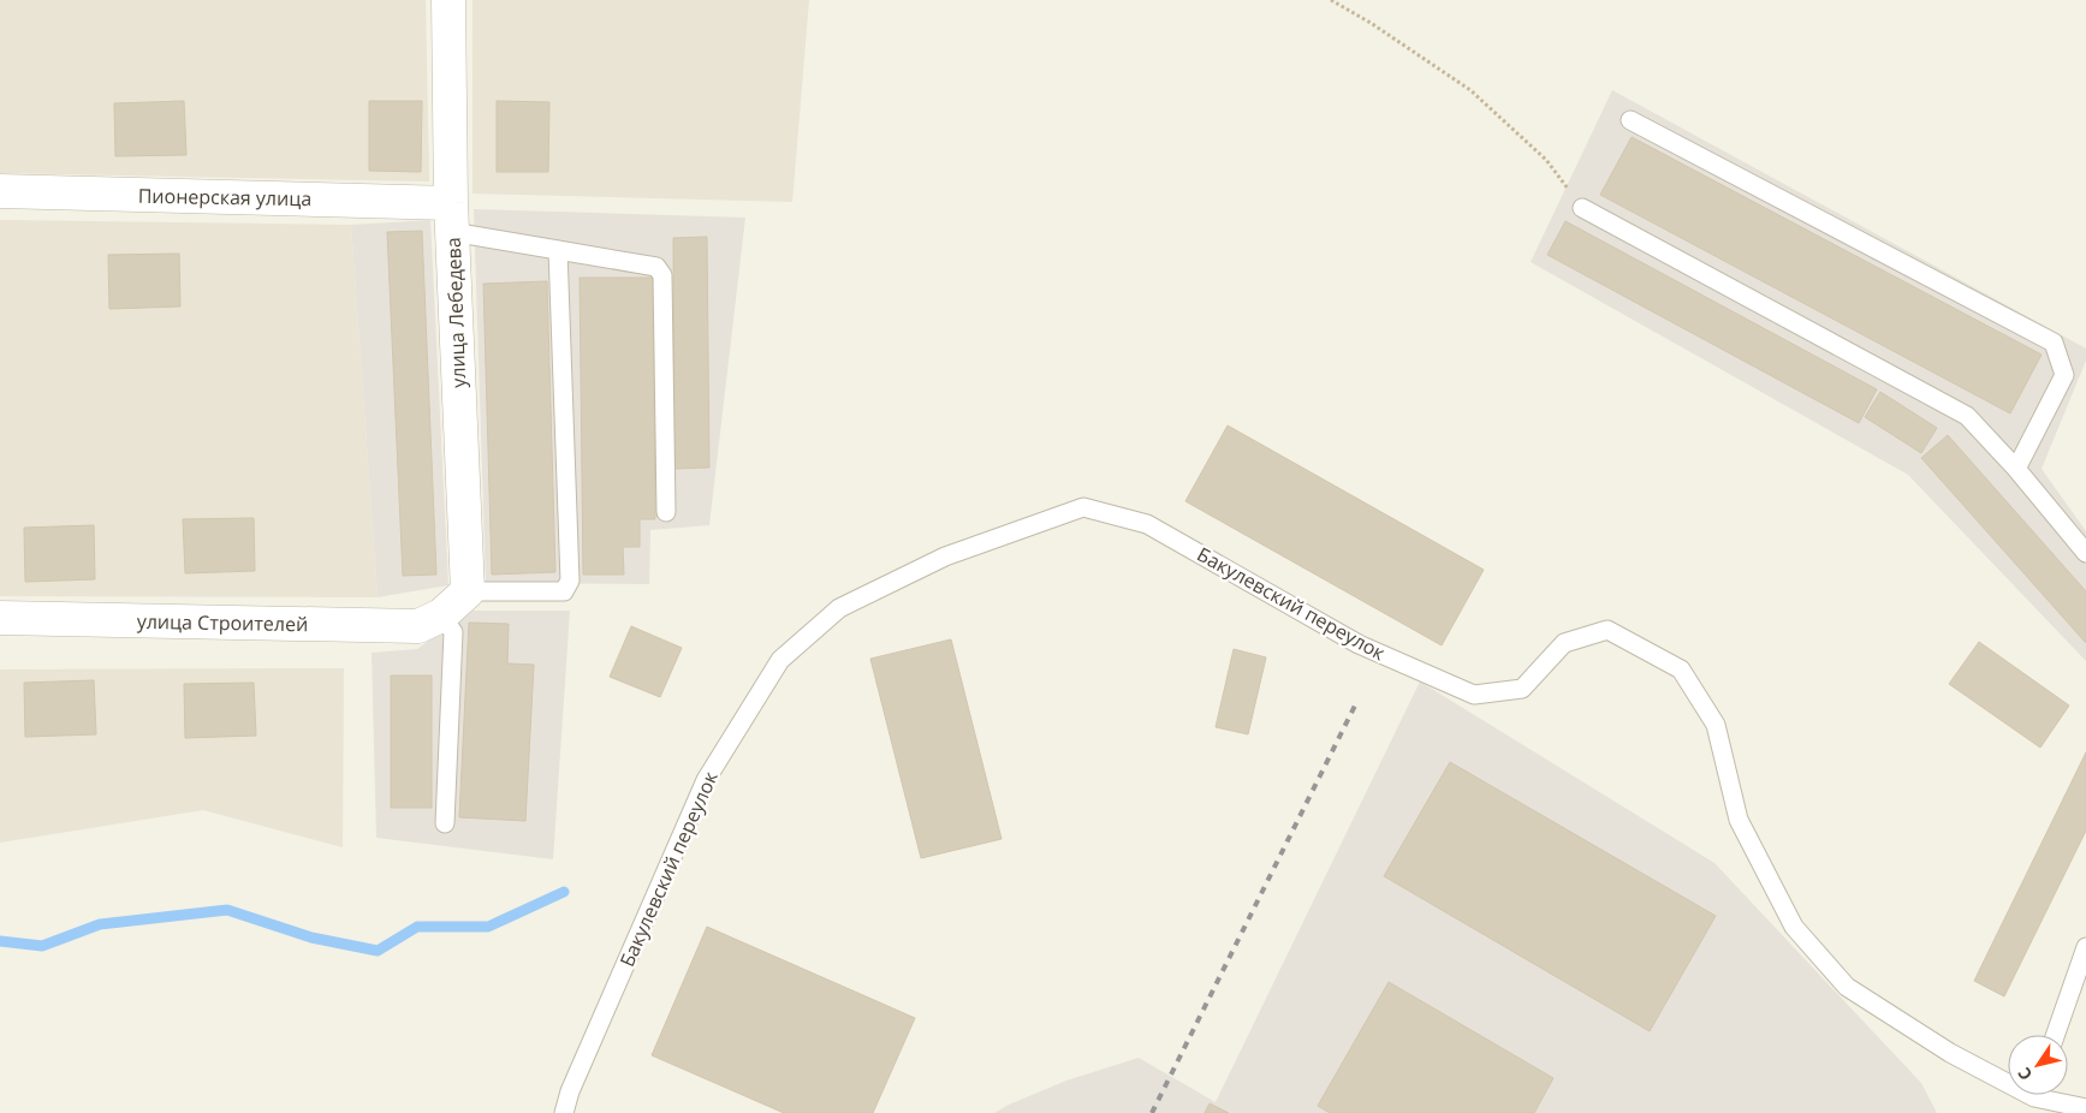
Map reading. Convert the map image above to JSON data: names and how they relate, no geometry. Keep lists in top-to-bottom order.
{
  "streets": {
    "street": ["Пионерская улица", "улица Лебедева", "улица Строителей"],
    "lane": ["Бакулевский переулок"]
  },
  "crossings": [
    ["Пионерская улица", "улица Лебедева"]
  ],
  "north": "bottom left"
}
